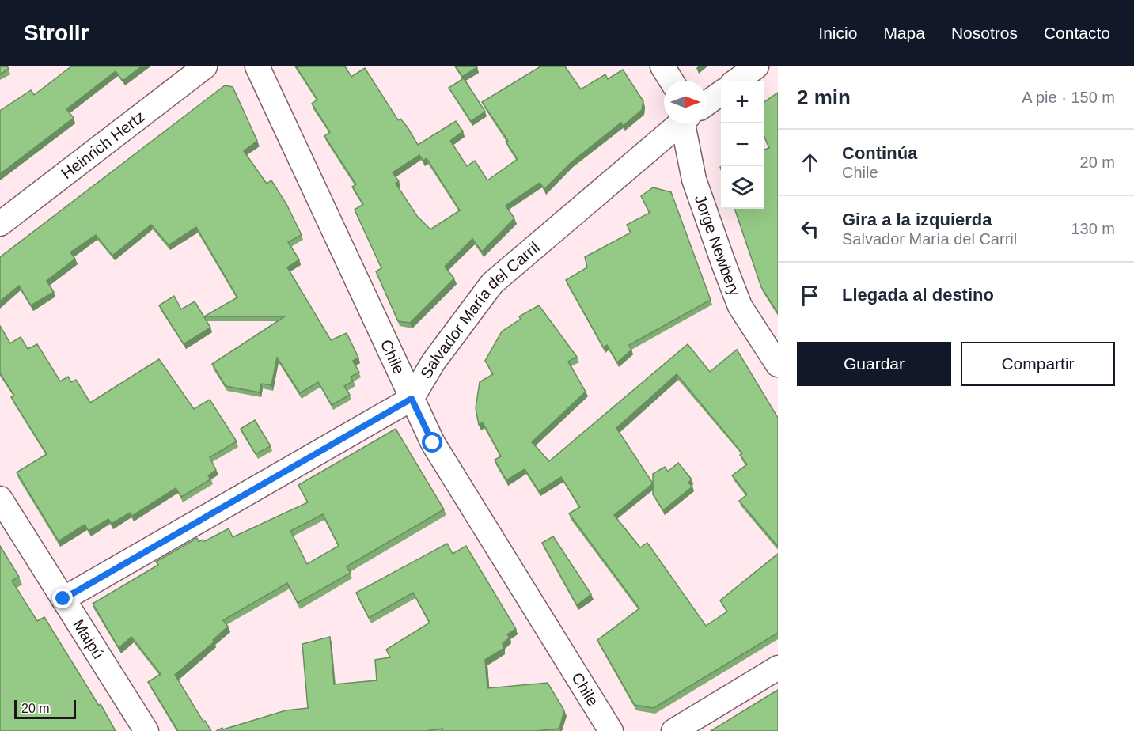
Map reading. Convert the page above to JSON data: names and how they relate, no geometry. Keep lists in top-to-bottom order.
{
  "streets": {
    "street": [
      "Heinrich Hertz",
      "Jorge Newbery",
      "Salvador María del Carril",
      "Chile",
      "Maipú"
    ]
  },
  "crossings": [
    ["Salvador María del Carril", "Chile"],
    ["Salvador María del Carril", "Maipú"]
  ],
  "scale_bar": "20 m",
  "north": "right",
  "page": {
    "header": "Strollr",
    "nav": [
      "Inicio",
      "Mapa",
      "Nosotros",
      "Contacto"
    ],
    "heading": ["2 min", "A pie · 150 m"],
    "map_buttons": ["+", "−"],
    "list": [
      ["Continúa", "Chile", "20 m"],
      ["Gira a la izquierda", "Salvador María del Carril", "130 m"],
      "Llegada al destino"
    ],
    "buttons": ["Guardar", "Compartir"],
    "scale": "20 m"
  }
}
